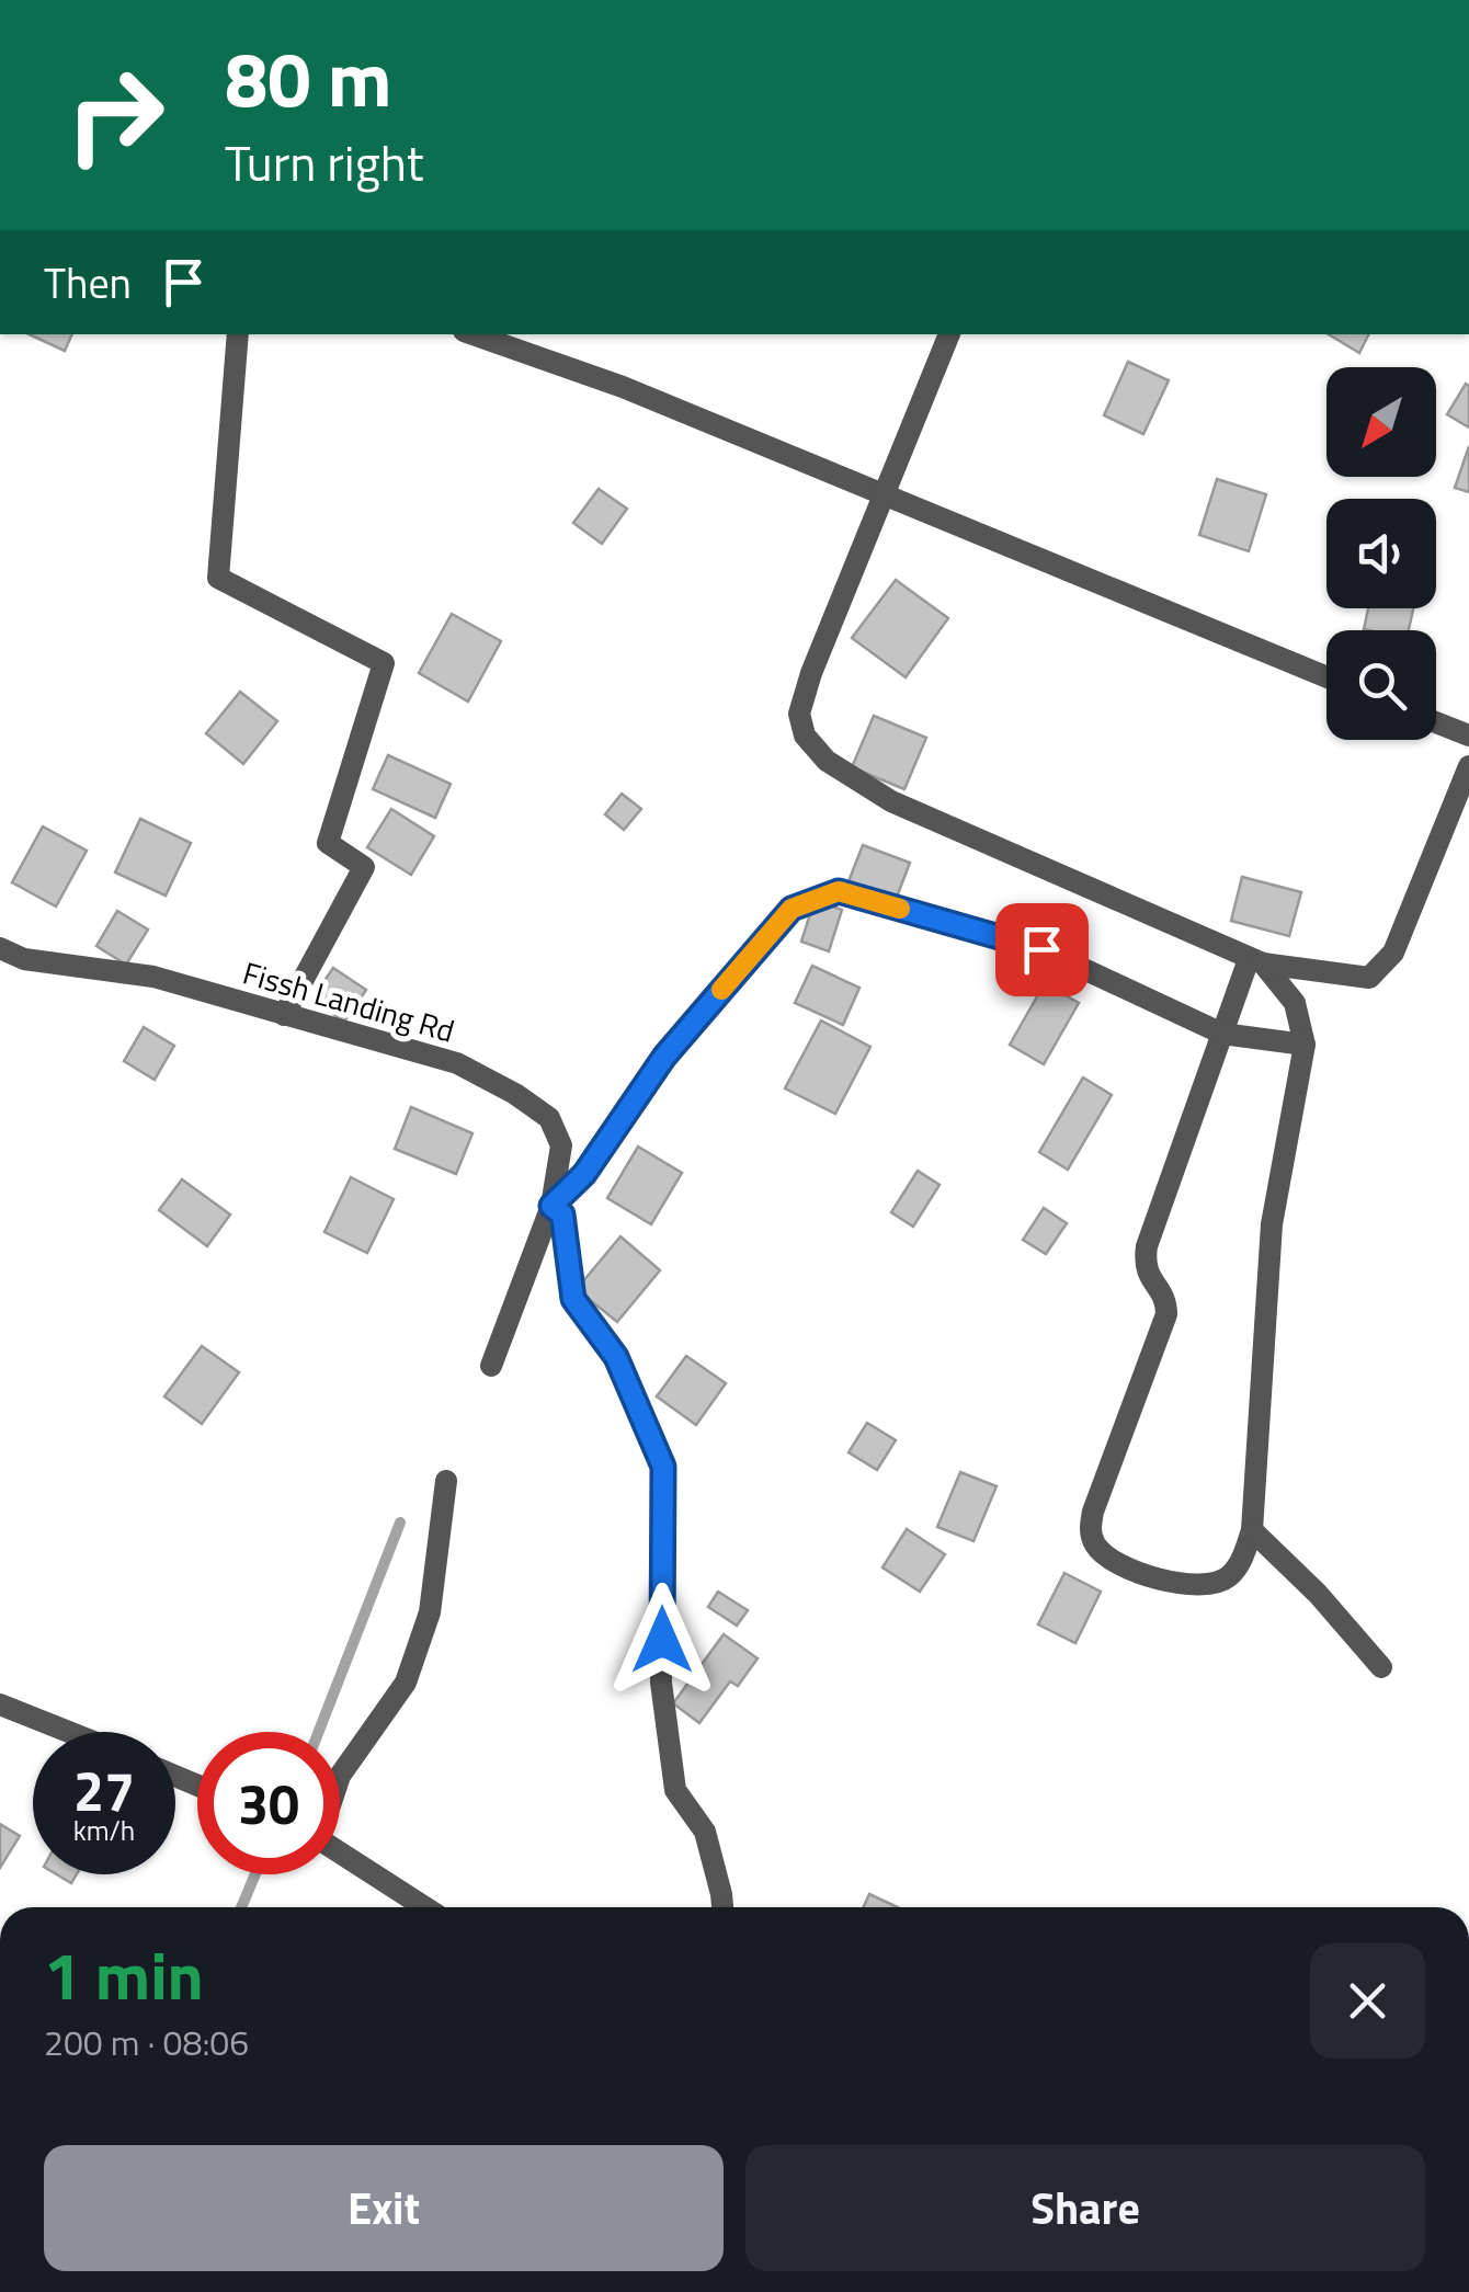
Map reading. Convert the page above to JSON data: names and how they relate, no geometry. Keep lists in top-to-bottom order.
{
  "streets": {
    "street": ["Fissh Landing Rd"]
  },
  "north": "bottom left",
  "page": {
    "turn": ["80 m", "Turn right"],
    "then": "Then",
    "speed": "27 km/h",
    "limit": "30",
    "heading": ["1 min", "200 m · 08:06"],
    "buttons": ["Exit", "Share"]
  }
}
